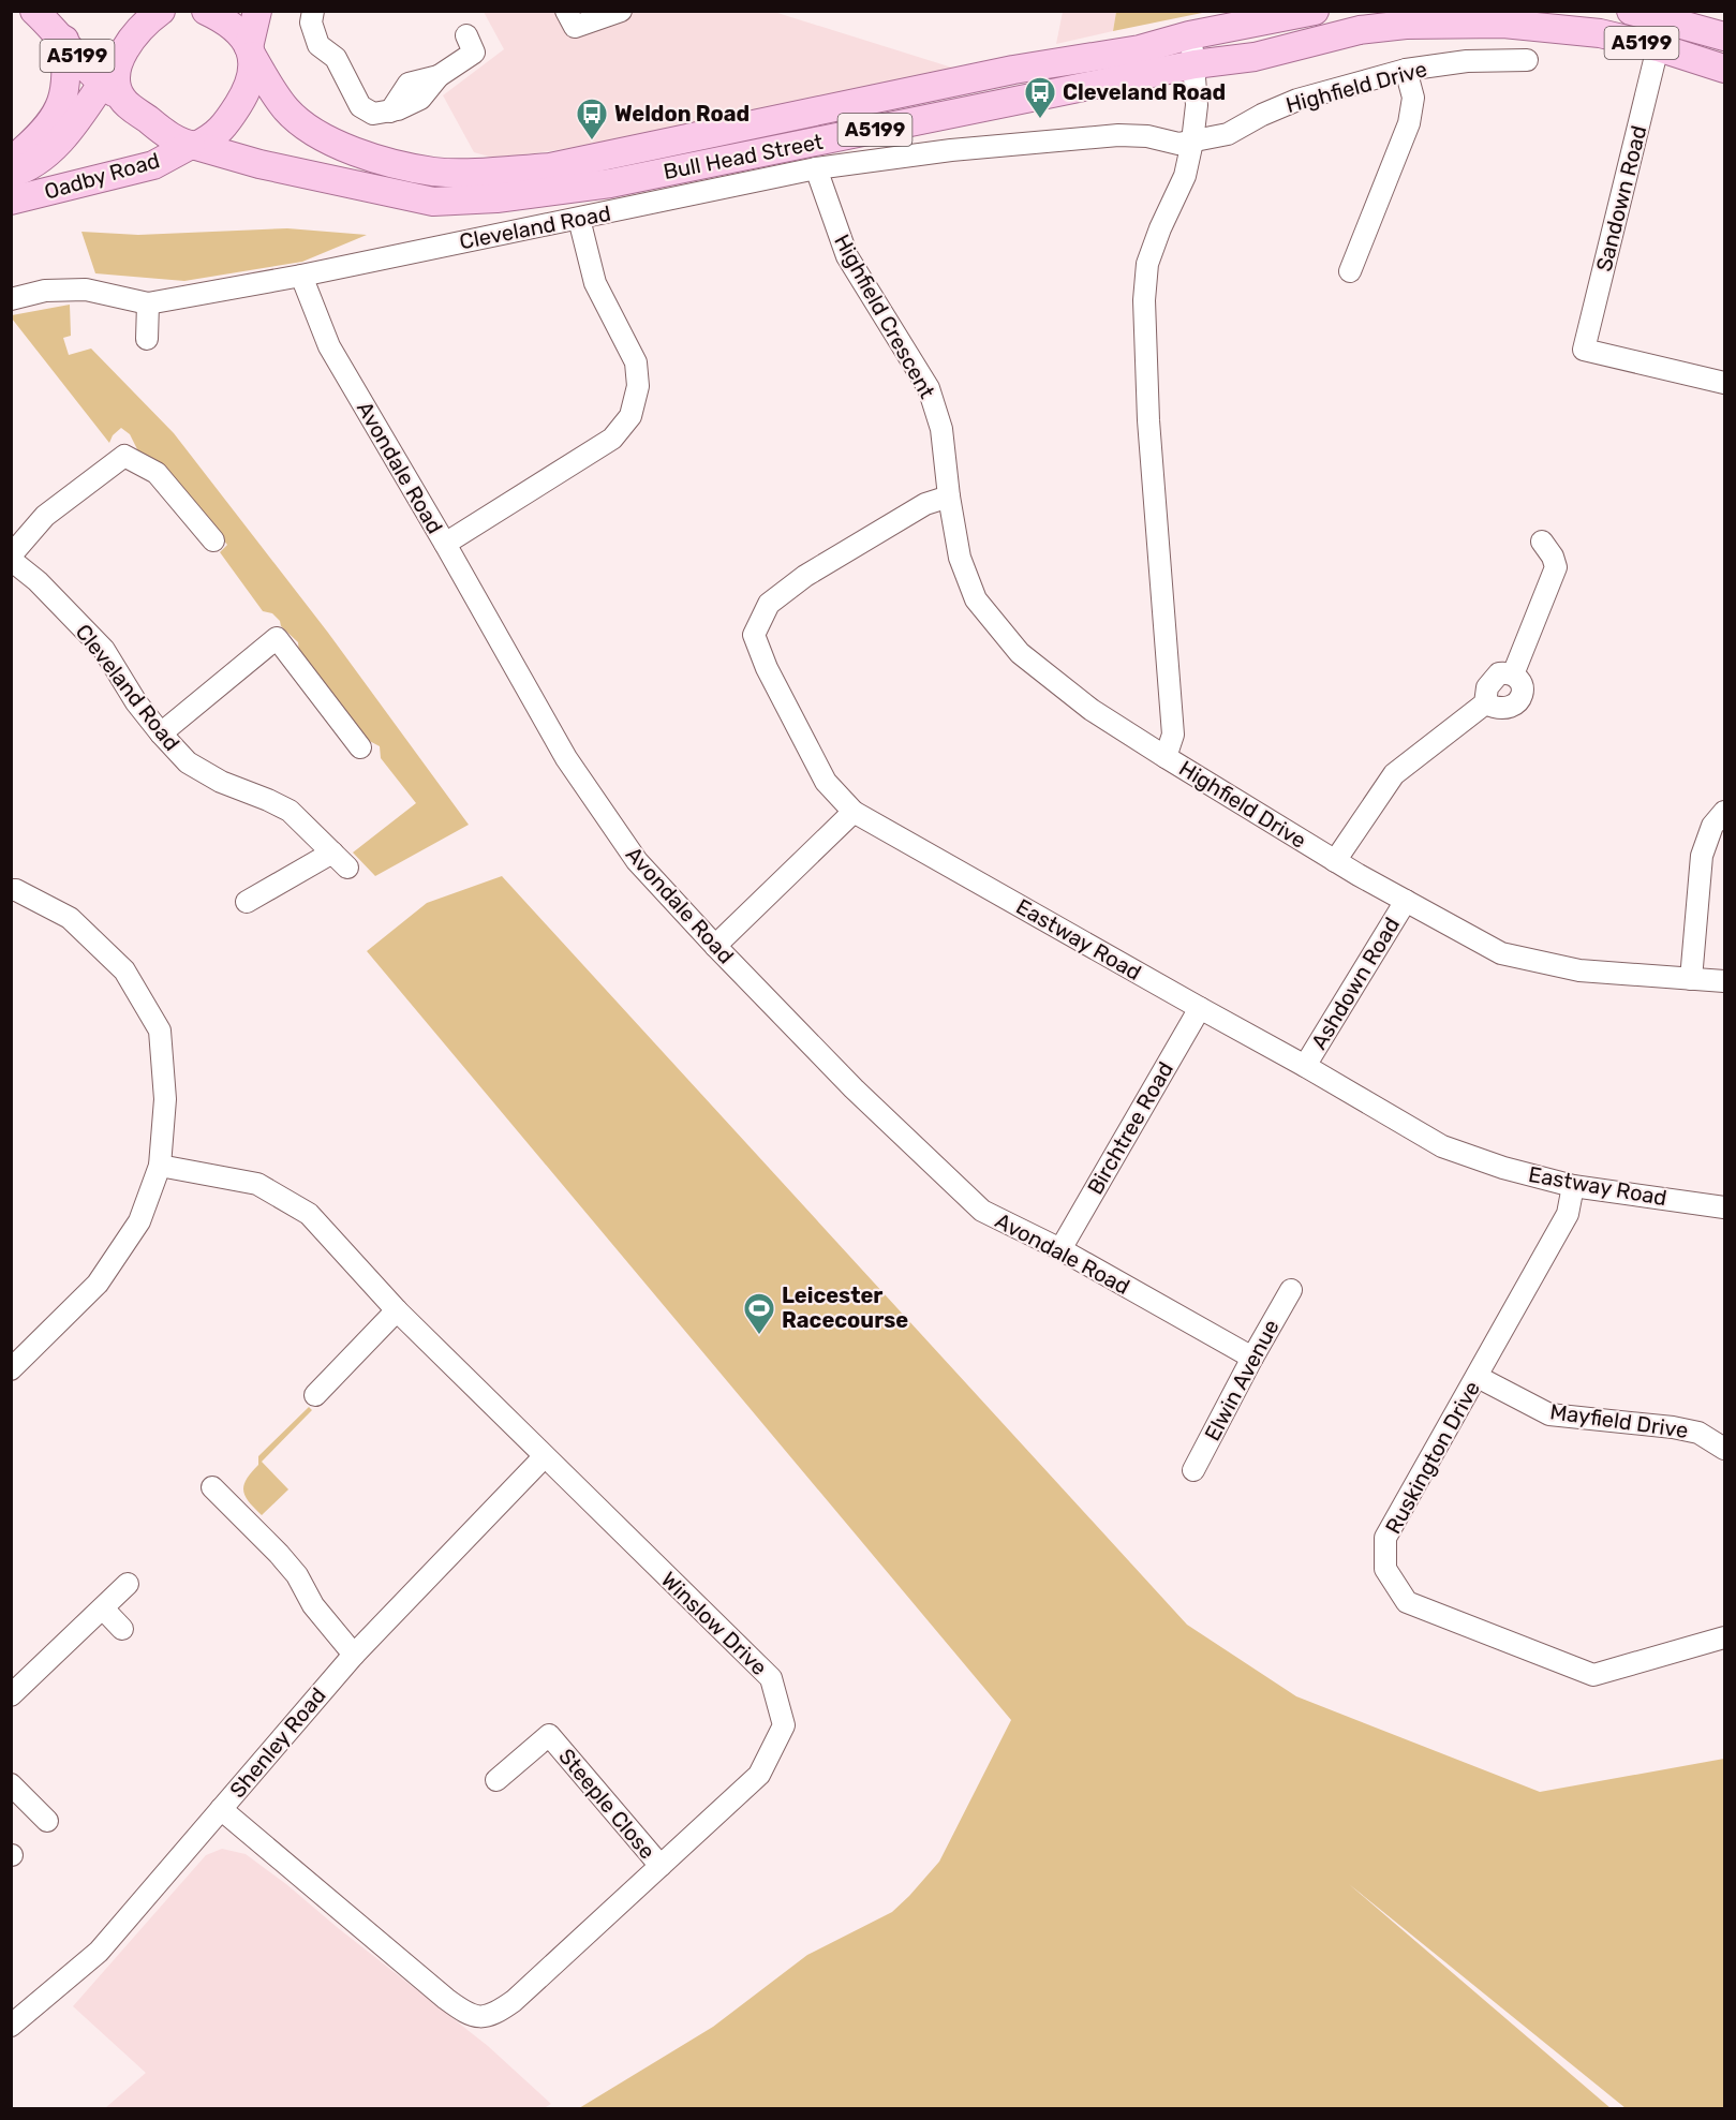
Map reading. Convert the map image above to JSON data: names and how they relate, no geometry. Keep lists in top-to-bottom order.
{
  "streets": {
    "main road": ["A5199", "Bull Head Street", "Oadby Road"],
    "street": [
      "Highfield Drive",
      "Sandown Road",
      "Cleveland Road",
      "Highfield Crescent",
      "Avondale Road",
      "Eastway Road",
      "Ashdown Road",
      "Birchtree Road",
      "Elwin Avenue",
      "Mayfield Drive",
      "Ruskington Drive",
      "Winslow Drive",
      "Shenley Road",
      "Steeple Close"
    ]
  },
  "crossings": [
    ["A5199", "Bull Head Street"],
    ["A5199", "Oadby Road"],
    ["A5199", "Sandown Road"],
    ["Highfield Drive", "Bull Head Street"],
    ["Highfield Drive", "Cleveland Road"],
    ["Highfield Drive", "Highfield Crescent"],
    ["Highfield Drive", "Ashdown Road"],
    ["Bull Head Street", "Oadby Road"],
    ["Bull Head Street", "Sandown Road"],
    ["Cleveland Road", "Highfield Crescent"],
    ["Cleveland Road", "Avondale Road"],
    ["Highfield Crescent", "Eastway Road"],
    ["Avondale Road", "Birchtree Road"],
    ["Avondale Road", "Elwin Avenue"],
    ["Eastway Road", "Ashdown Road"],
    ["Eastway Road", "Birchtree Road"],
    ["Eastway Road", "Ruskington Drive"],
    ["Mayfield Drive", "Ruskington Drive"],
    ["Winslow Drive", "Shenley Road"],
    ["Winslow Drive", "Steeple Close"]
  ],
  "places": {
    "bus stop": ["Cleveland Road", "Weldon Road"],
    "sports": ["Leicester Racecourse"]
  }
}
